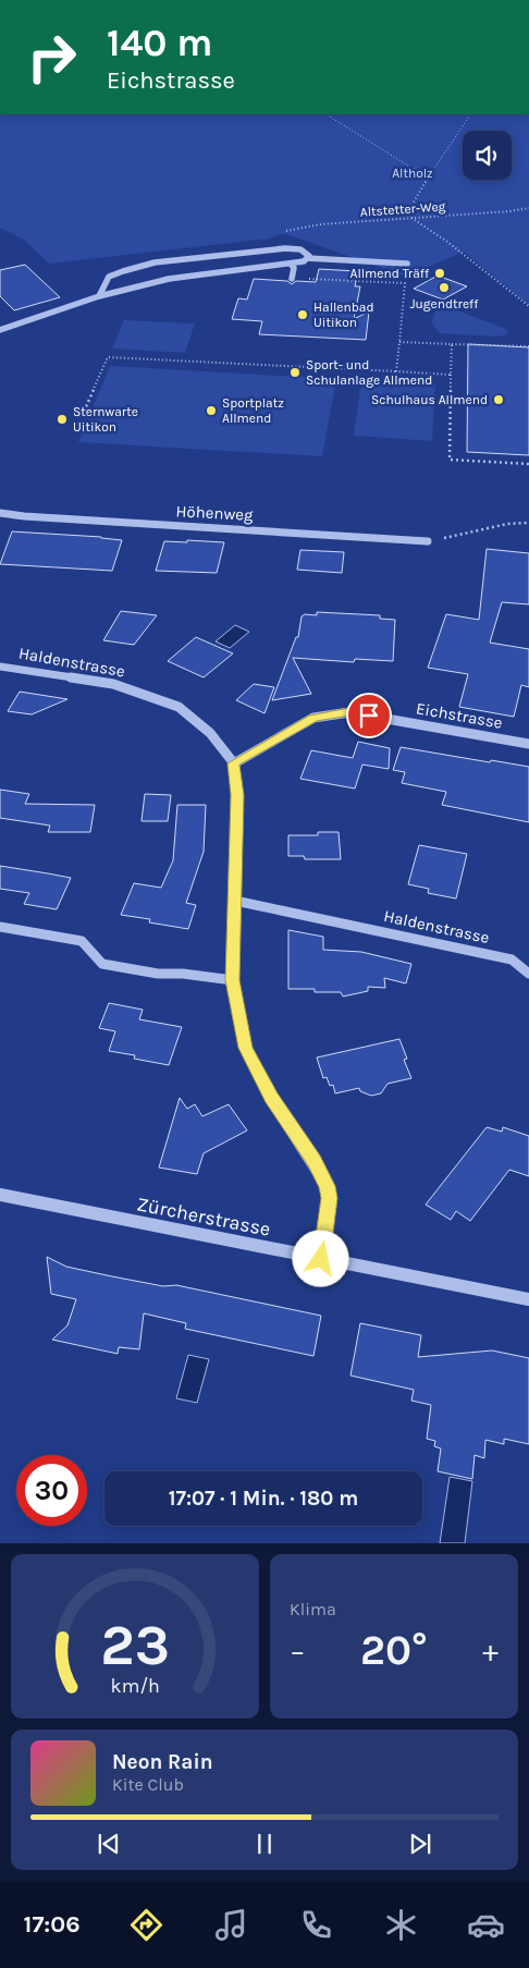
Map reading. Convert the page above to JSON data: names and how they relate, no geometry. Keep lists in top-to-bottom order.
{
  "streets": {
    "street": [
      "Höhenweg",
      "Haldenstrasse",
      "Eichstrasse",
      "Zürcherstrasse"
    ],
    "path": ["Altstetter-Weg"]
  },
  "crossings": [
    ["Haldenstrasse", "Eichstrasse"],
    ["Haldenstrasse", "Zürcherstrasse"]
  ],
  "parks": ["Altholz"],
  "places": [
    "Allmend Träff",
    "Jugendtreff",
    "Hallenbad Uitikon",
    "Sport- und Schulanlage Allmend",
    "Schulhaus Allmend",
    "Sportplatz Allmend",
    "Sternwarte Uitikon"
  ],
  "page": {
    "turn": ["140 m", "Eichstrasse"],
    "limit": "30",
    "trip": "17:07 · 1 Min. · 180 m",
    "tile": "Klima",
    "heat": ["−", "20°", "+"],
    "song": ["Neon Rain", "Kite Club"],
    "tabs": "17:06",
    "gauge": ["23", "km/h"]
  }
}
